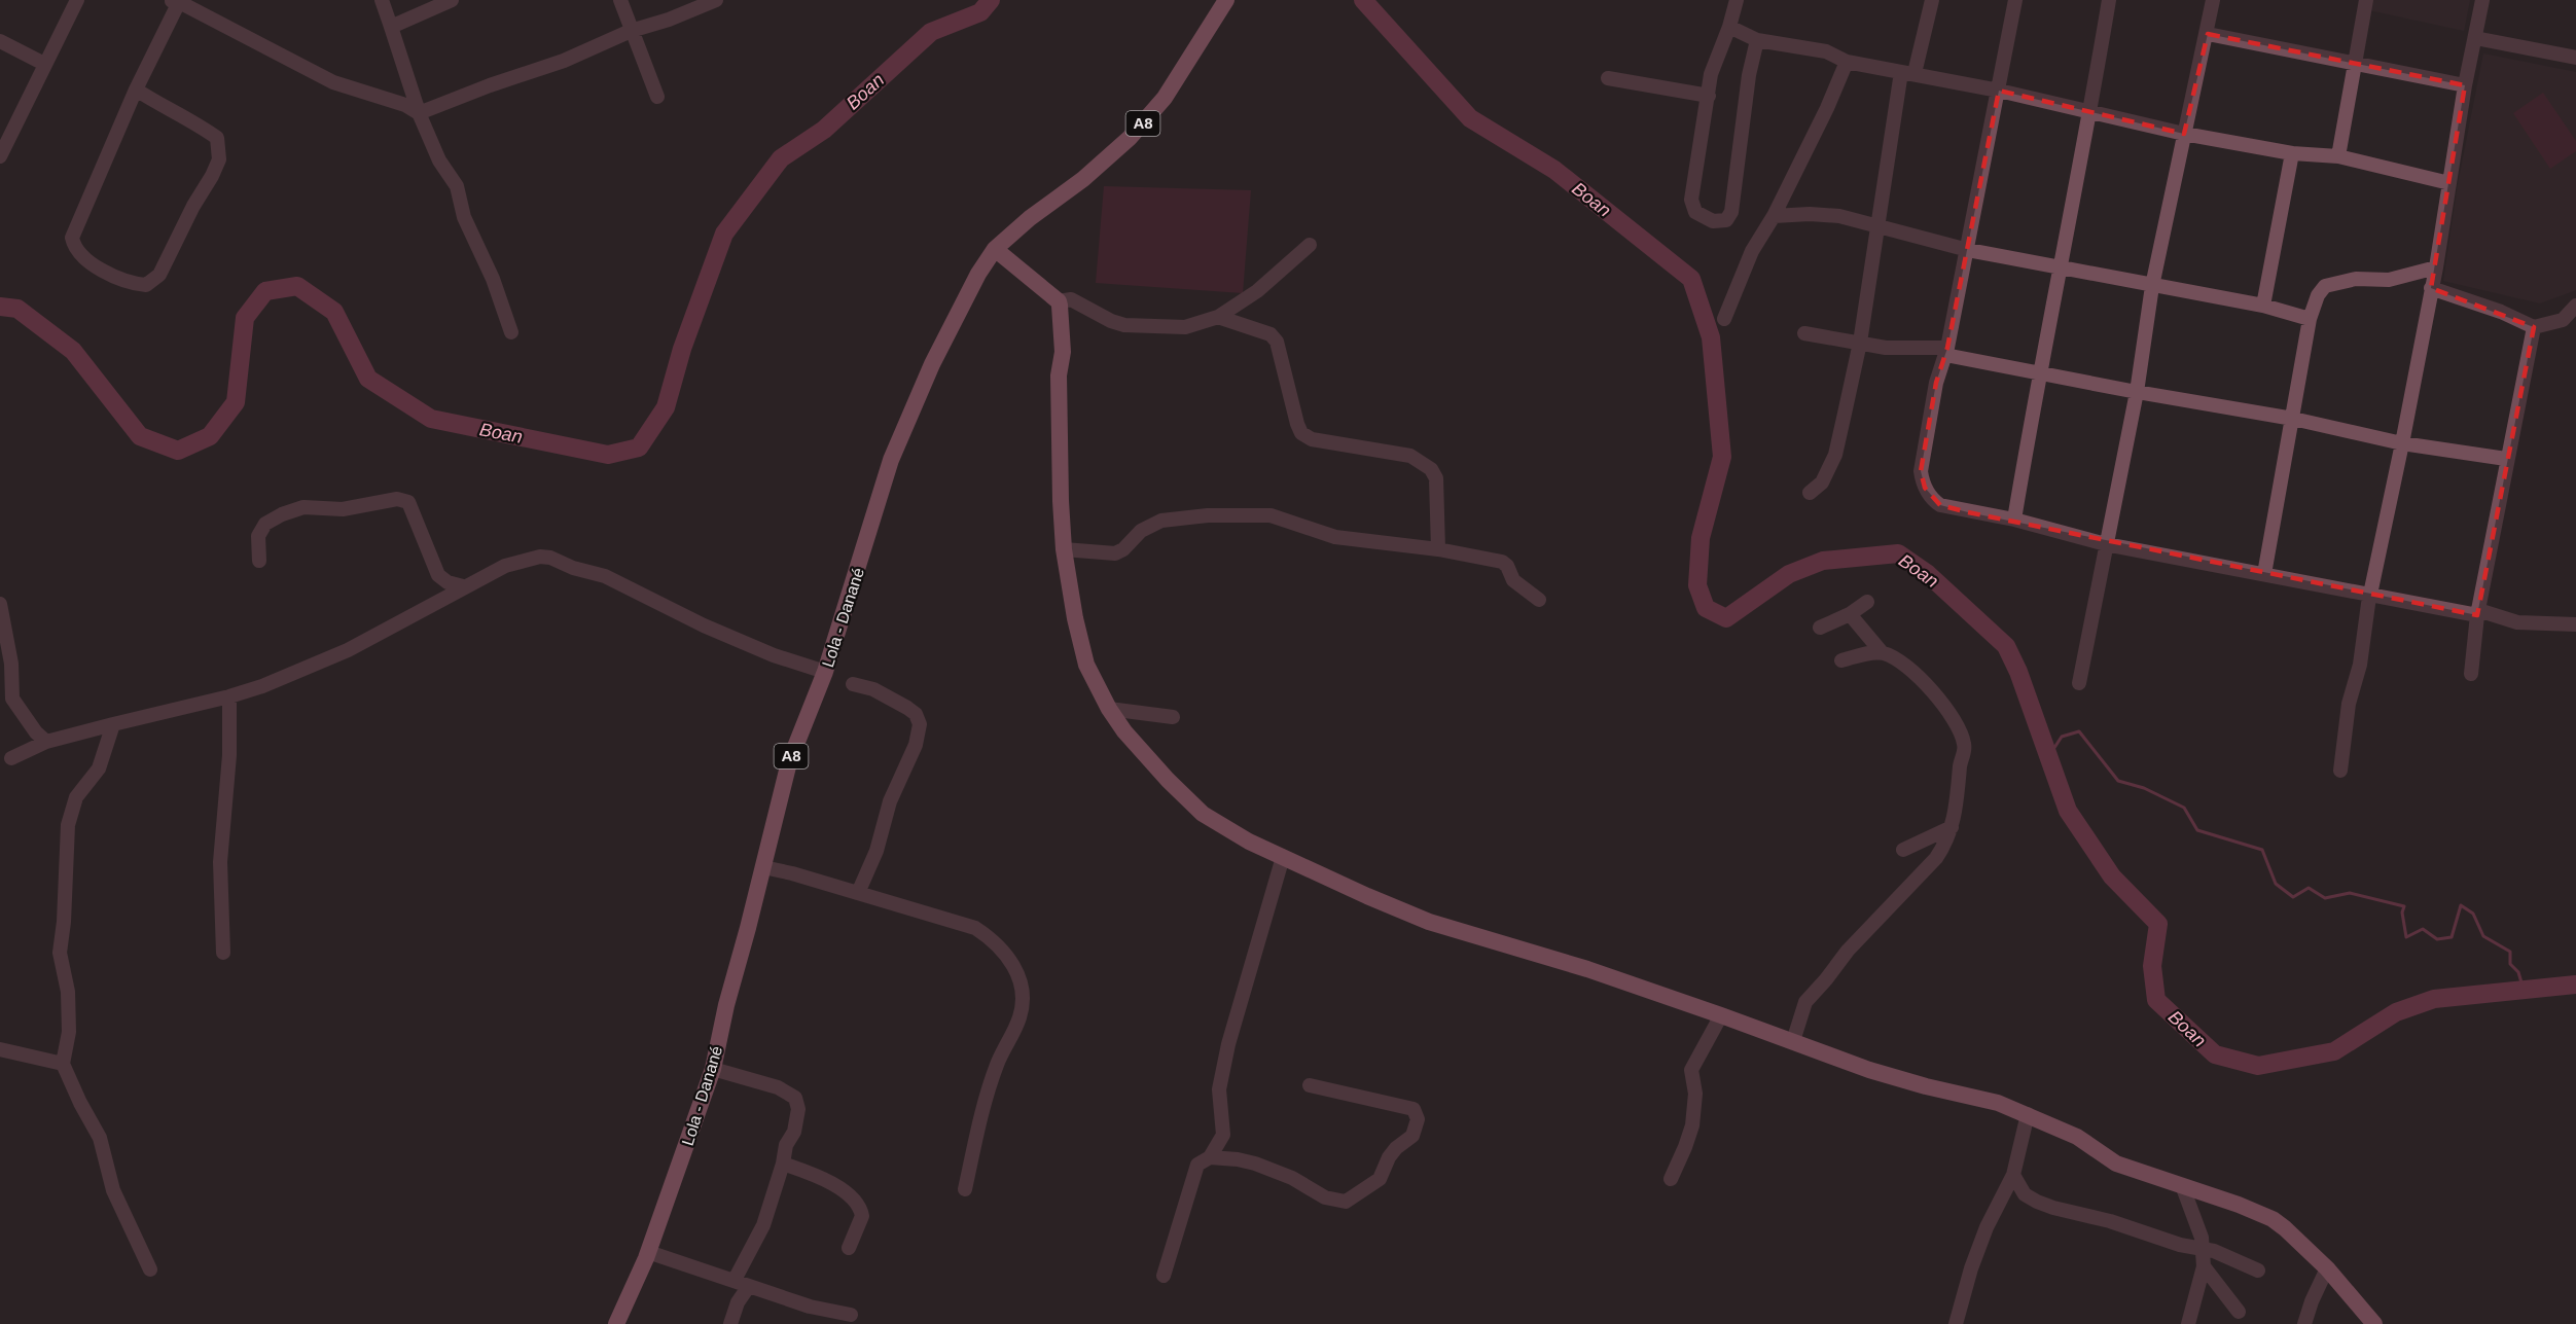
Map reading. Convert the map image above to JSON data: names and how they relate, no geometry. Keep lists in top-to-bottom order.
{
  "streets": {
    "main road": ["A8", "Lola - Danané"]
  },
  "water": ["Boan"]
}
